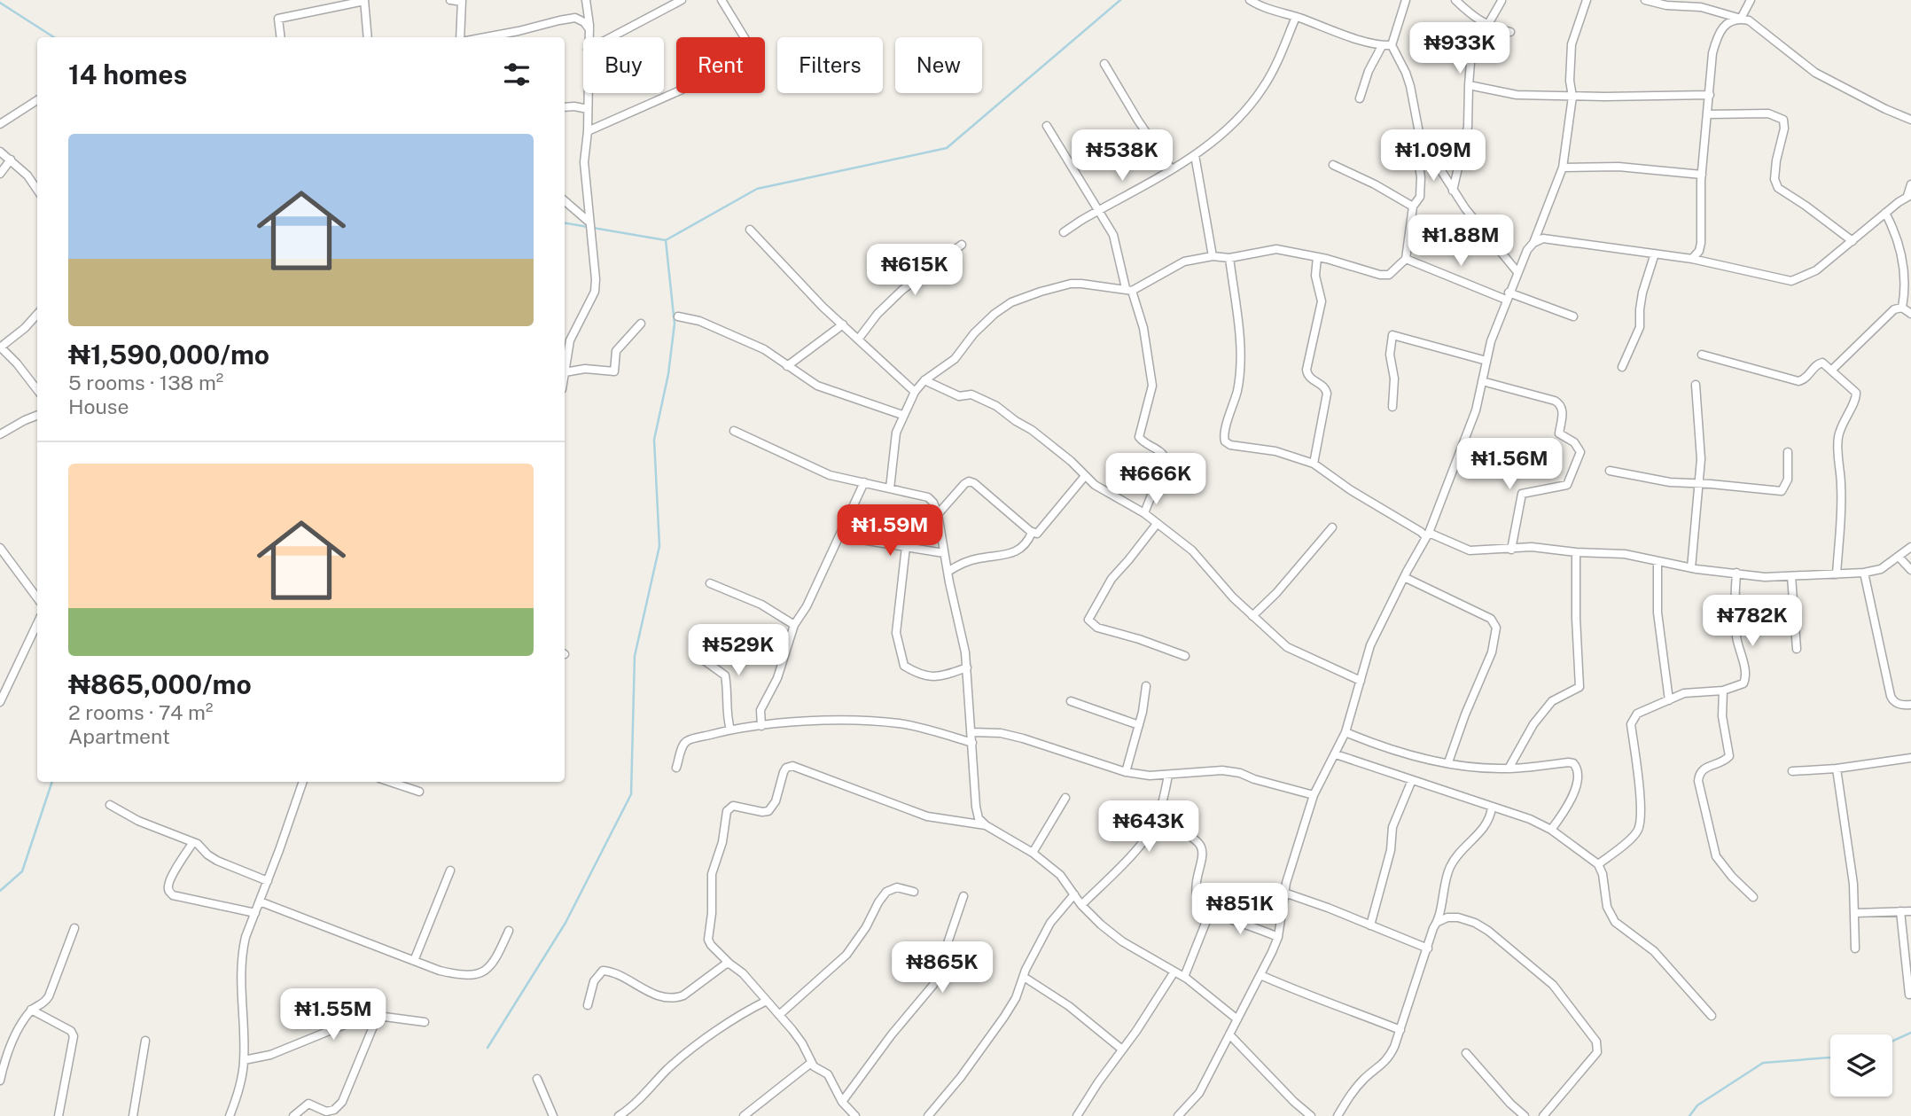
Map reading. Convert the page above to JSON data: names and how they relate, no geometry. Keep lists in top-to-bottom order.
{
  "page": {
    "price": [
      "₦933K",
      "₦538K",
      "₦1.09M",
      "₦1.88M",
      "₦615K",
      "₦1.56M",
      "₦666K",
      "₦1.59M",
      "₦782K",
      "₦529K",
      "₦643K",
      "₦851K",
      "₦865K",
      "₦1.55M"
    ],
    "chip": [
      "Buy",
      "Rent",
      "Filters",
      "New"
    ],
    "heading": "14 homes",
    "list": [
      {
        "name": "₦1,590,000/mo",
        "note": "5 rooms · 138 m² · House"
      },
      {
        "name": "₦865,000/mo",
        "note": "2 rooms · 74 m² · Apartment"
      }
    ]
  }
}
